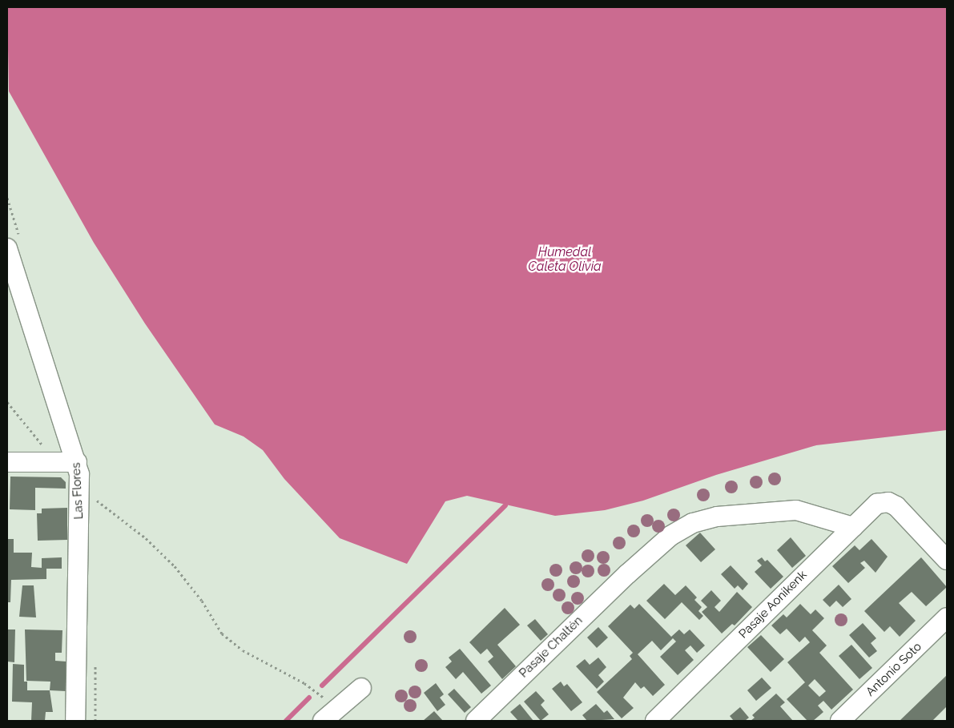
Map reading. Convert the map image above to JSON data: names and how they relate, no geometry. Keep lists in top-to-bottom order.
{
  "streets": {
    "street": [
      "Las Flores",
      "Pasaje Aonikenk",
      "Pasaje Chaltén",
      "Antonio Soto"
    ]
  },
  "crossings": [
    ["Pasaje Aonikenk", "Pasaje Chaltén"]
  ],
  "water": ["Humedal Caleta Olivia"]
}
